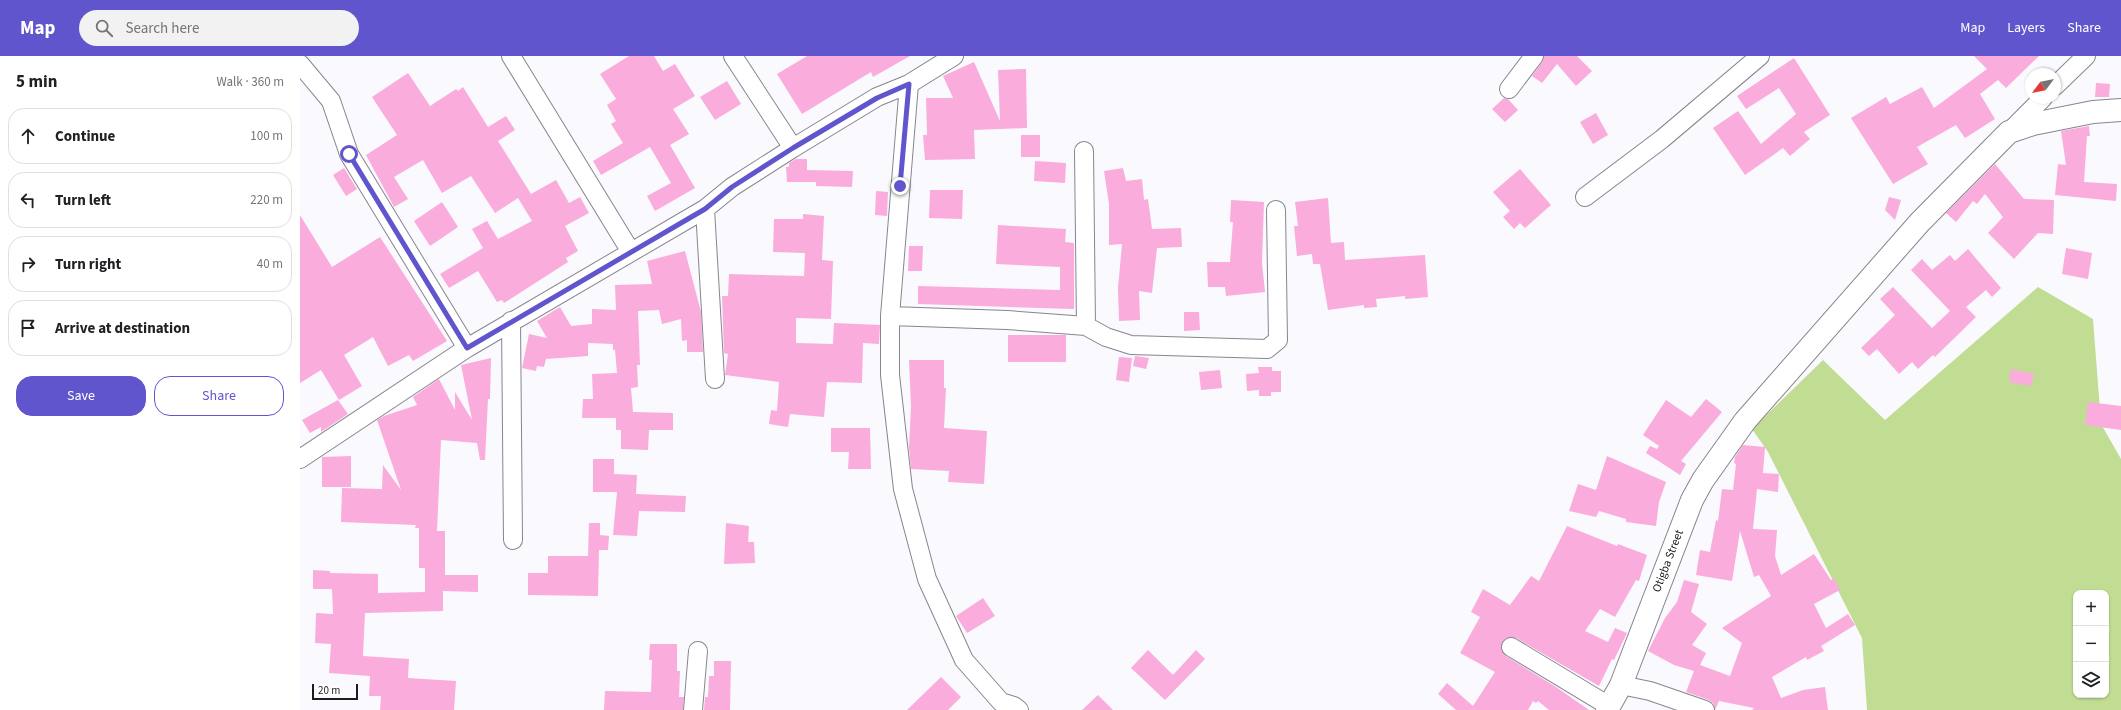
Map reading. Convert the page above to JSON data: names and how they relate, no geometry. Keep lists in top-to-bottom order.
{
  "streets": {
    "street": ["Otigba Street"]
  },
  "scale_bar": "20 m",
  "north": "bottom left",
  "page": {
    "header": "Map",
    "search": "Search here",
    "nav": ["Map", "Layers", "Share"],
    "heading": ["5 min", "Walk · 360 m"],
    "list": [
      ["Continue", "100 m"],
      ["Turn left", "220 m"],
      ["Turn right", "40 m"],
      "Arrive at destination"
    ],
    "buttons": ["Save", "Share"],
    "map_buttons": ["+", "−"],
    "scale": "20 m"
  }
}
